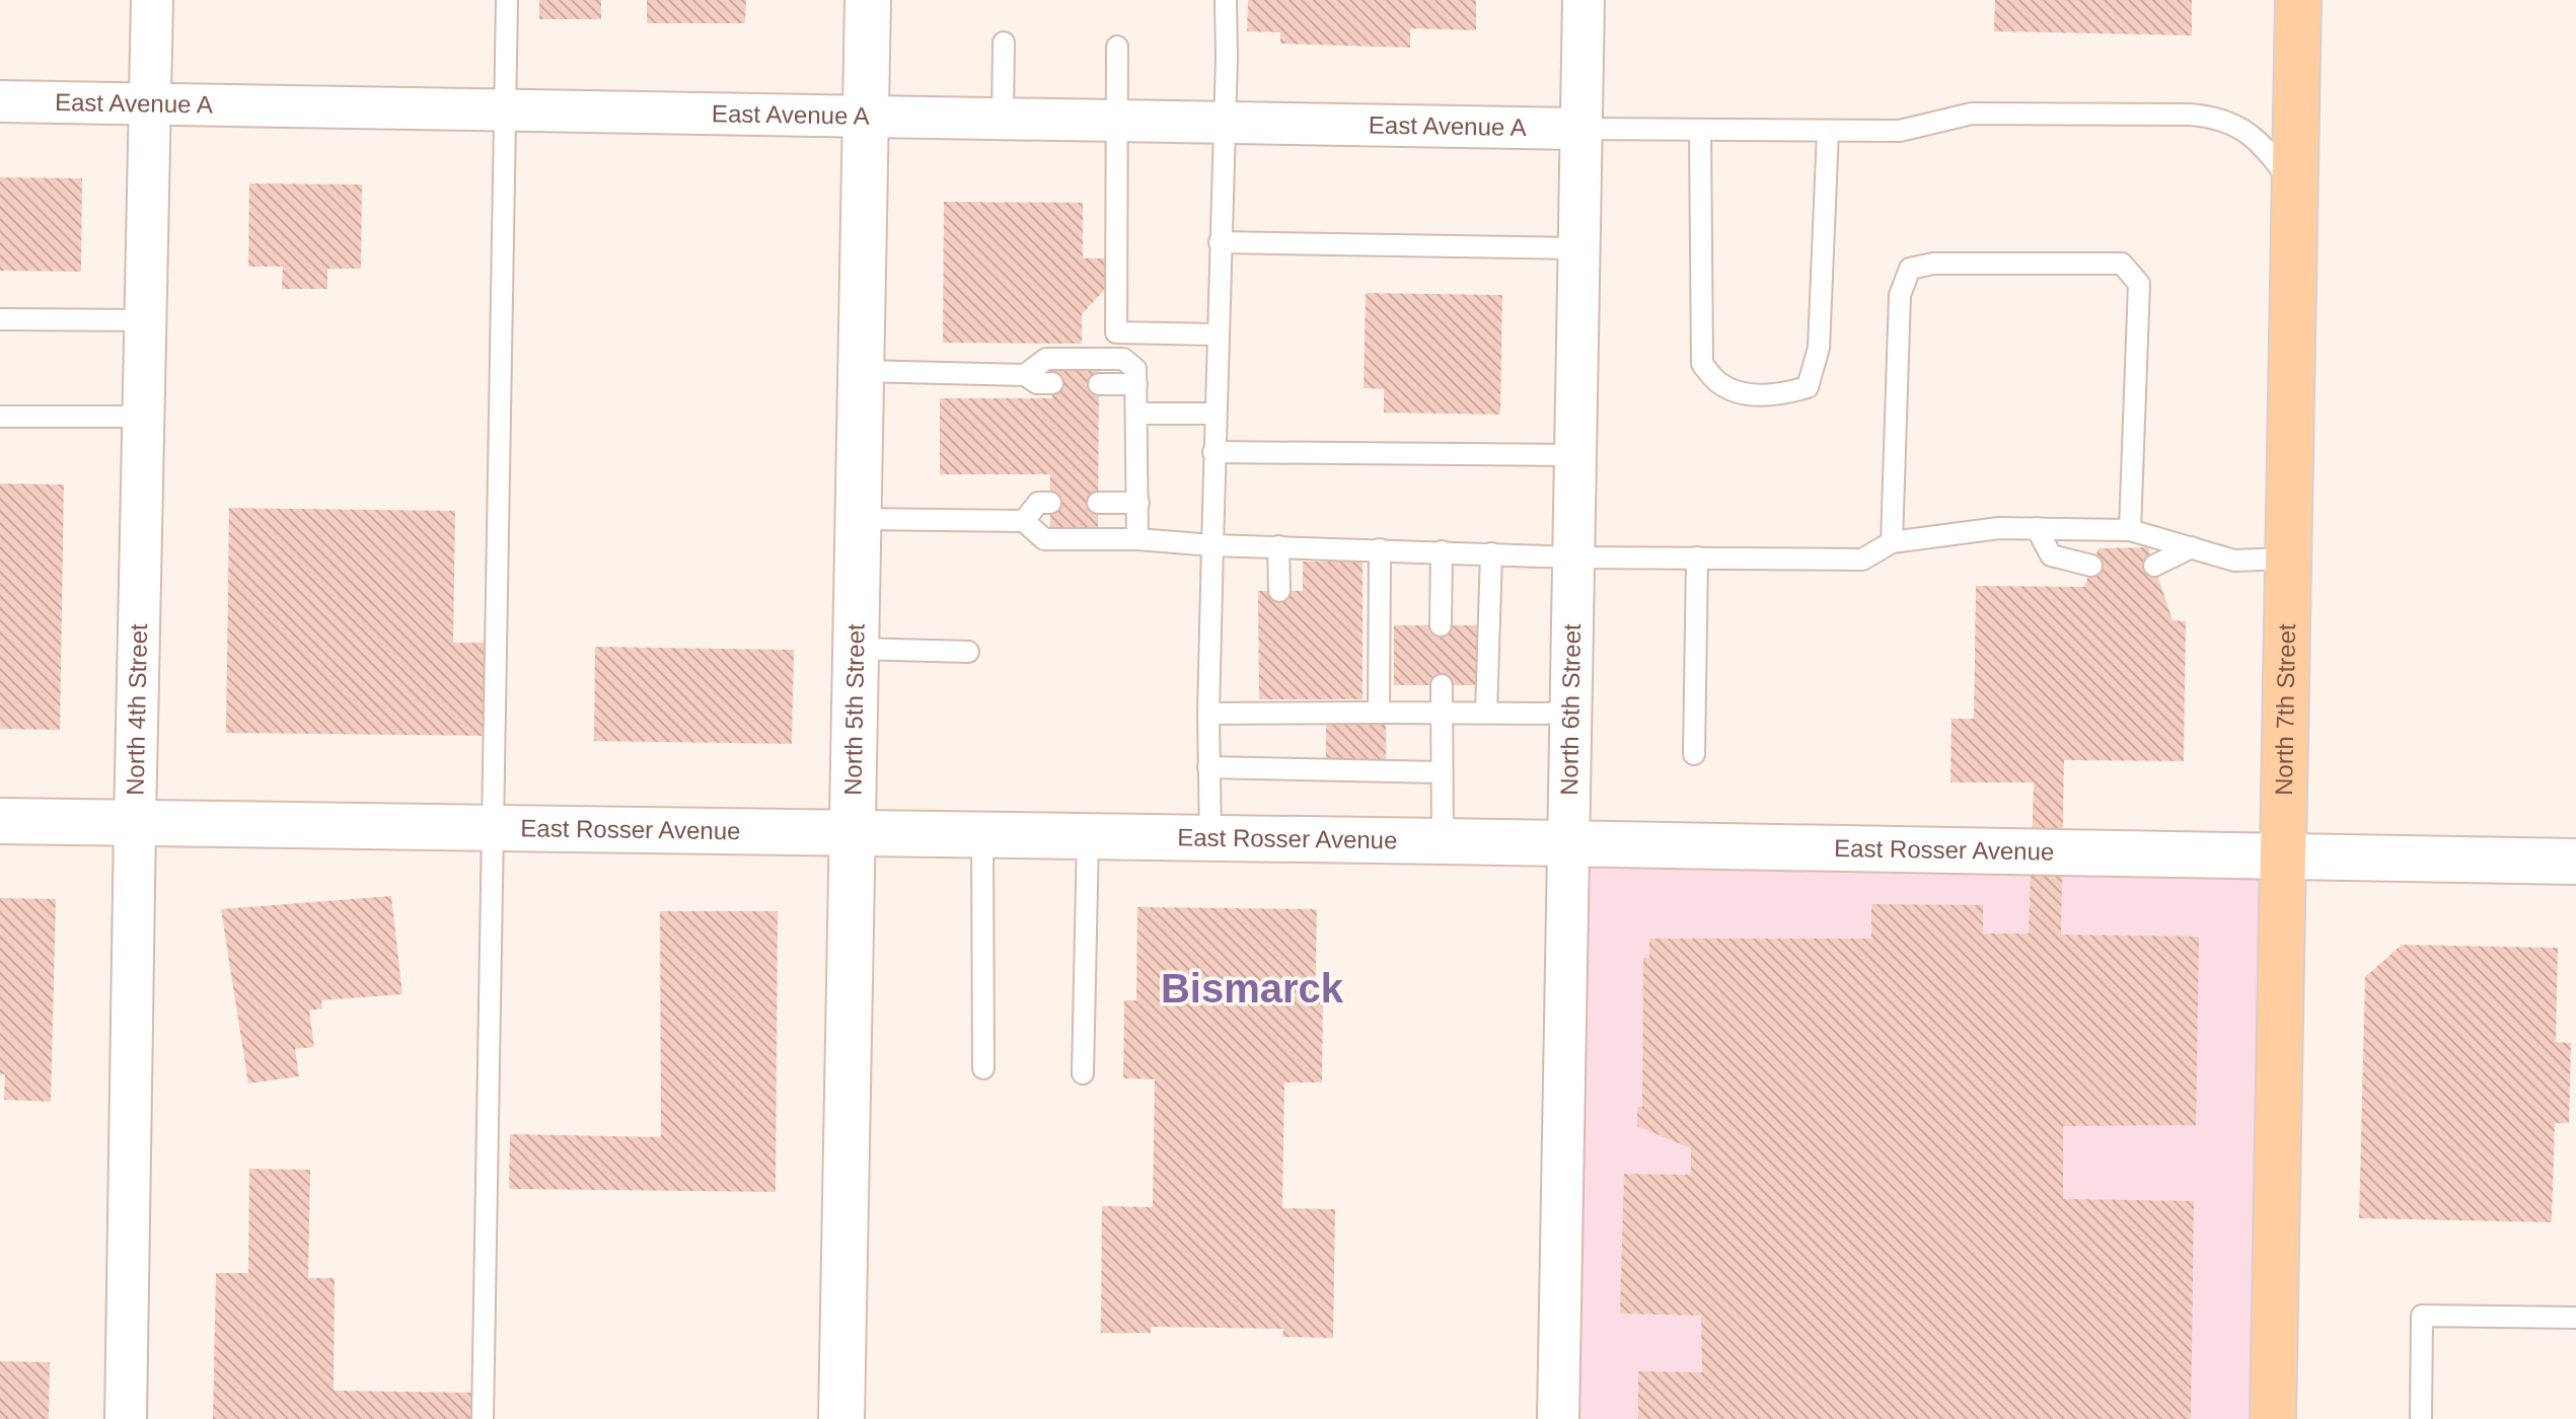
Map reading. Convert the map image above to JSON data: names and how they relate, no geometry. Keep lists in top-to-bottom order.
{
  "streets": {
    "main road": ["North 7th Street"],
    "street": [
      "East Avenue A",
      "North 4th Street",
      "North 5th Street",
      "North 6th Street",
      "East Rosser Avenue"
    ]
  },
  "crossings": [
    ["East Avenue A", "North 4th Street"],
    ["East Avenue A", "North 5th Street"],
    ["East Avenue A", "North 6th Street"],
    ["North 4th Street", "East Rosser Avenue"],
    ["North 5th Street", "East Rosser Avenue"],
    ["North 6th Street", "East Rosser Avenue"],
    ["North 7th Street", "East Rosser Avenue"]
  ],
  "districts": ["Bismarck"]
}
